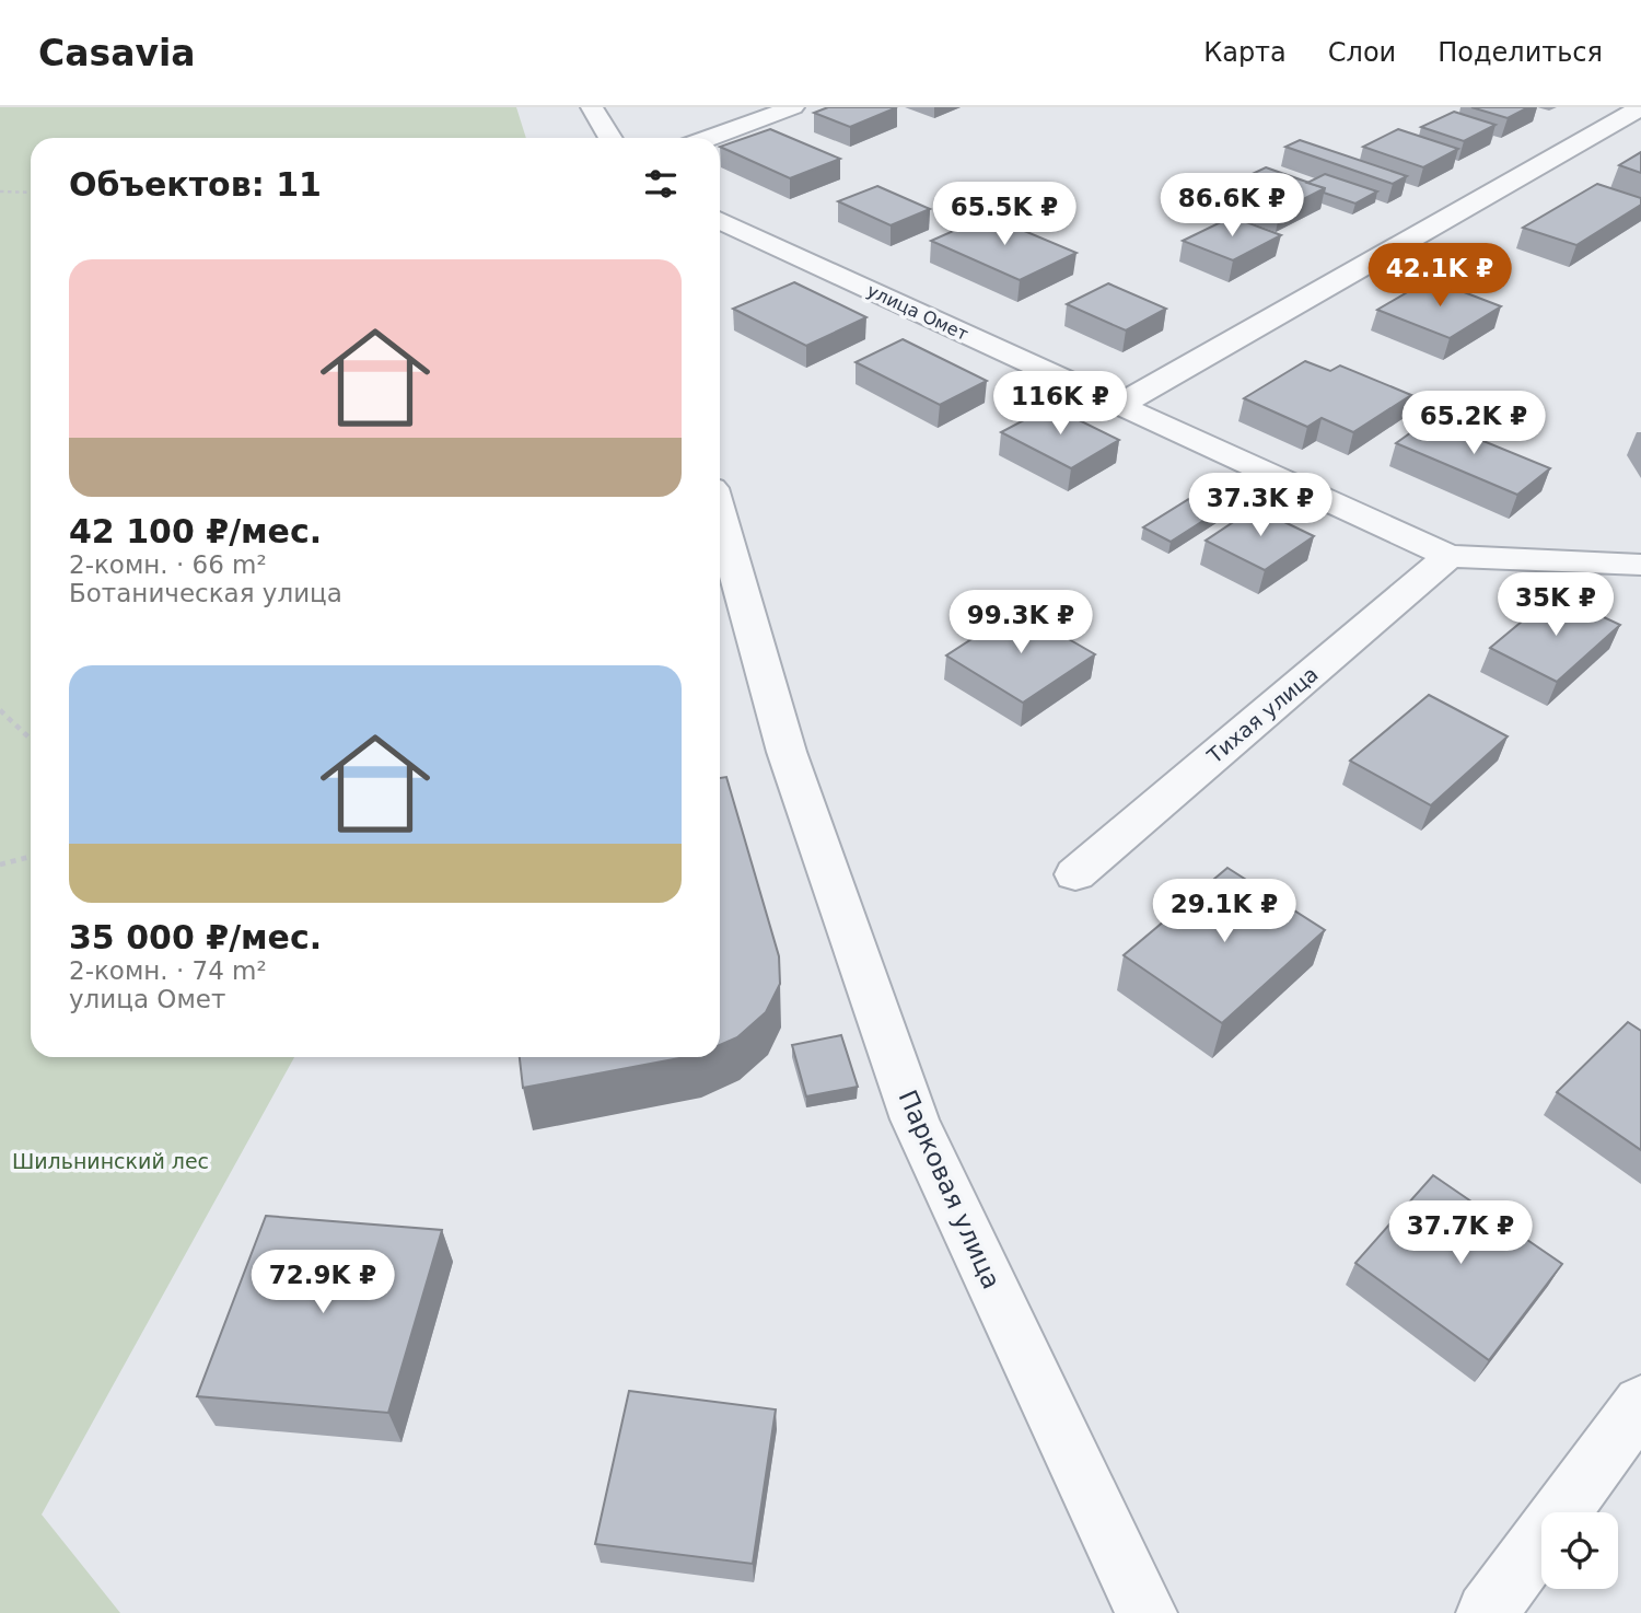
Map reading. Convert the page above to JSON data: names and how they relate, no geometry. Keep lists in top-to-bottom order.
{
  "streets": {
    "street": ["улица Омет", "Тихая улица", "Парковая улица"]
  },
  "crossings": [
    ["улица Омет", "Тихая улица"]
  ],
  "parks": ["Шильнинский лес"],
  "page": {
    "header": "Casavia",
    "nav": ["Карта", "Слои", "Поделиться"],
    "heading": "Объектов: 11",
    "price": [
      "86.6K ₽",
      "65.5K ₽",
      "42.1K ₽",
      "116K ₽",
      "65.2K ₽",
      "37.3K ₽",
      "35K ₽",
      "99.3K ₽",
      "29.1K ₽",
      "37.7K ₽",
      "72.9K ₽"
    ],
    "list": [
      {
        "name": "42 100 ₽/мес.",
        "note": "2-комн. · 66 m² · Ботаническая улица"
      },
      {
        "name": "35 000 ₽/мес.",
        "note": "2-комн. · 74 m² · улица Омет"
      }
    ]
  }
}
